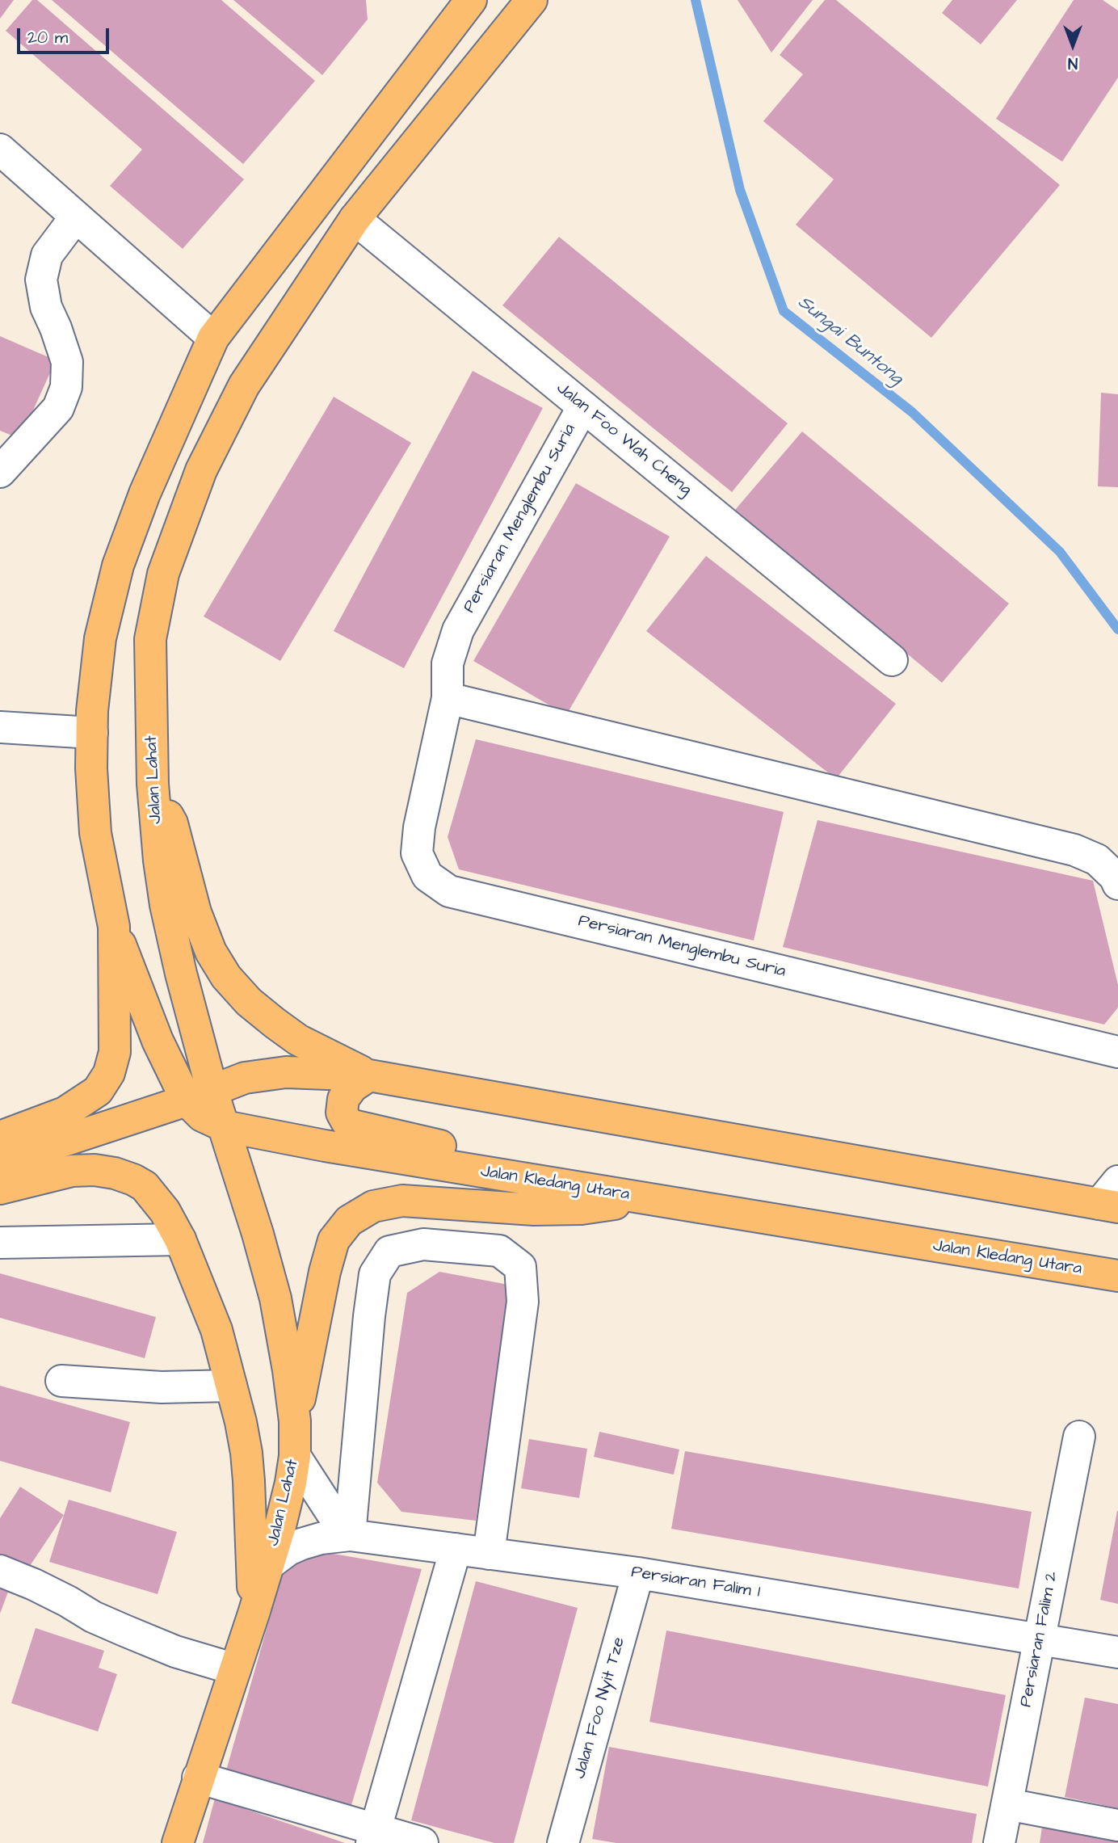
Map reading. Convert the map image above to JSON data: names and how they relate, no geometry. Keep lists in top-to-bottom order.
{
  "streets": {
    "main road": ["Jalan Lahat", "Jalan Kledang Utara"],
    "street": [
      "Jalan Foo Wah Cheng",
      "Persiaran Menglembu Suria",
      "Persiaran Falim 1",
      "Persiaran Falim 2",
      "Jalan Foo Nyit Tze"
    ]
  },
  "crossings": [
    ["Jalan Foo Wah Cheng", "Persiaran Menglembu Suria"],
    ["Jalan Foo Wah Cheng", "Jalan Lahat"],
    ["Jalan Lahat", "Jalan Kledang Utara"],
    ["Jalan Lahat", "Persiaran Falim 1"],
    ["Persiaran Falim 1", "Persiaran Falim 2"],
    ["Persiaran Falim 1", "Jalan Foo Nyit Tze"]
  ],
  "water": ["Sungai Buntong"],
  "scale_bar": "20 m",
  "north": "bottom"
}
